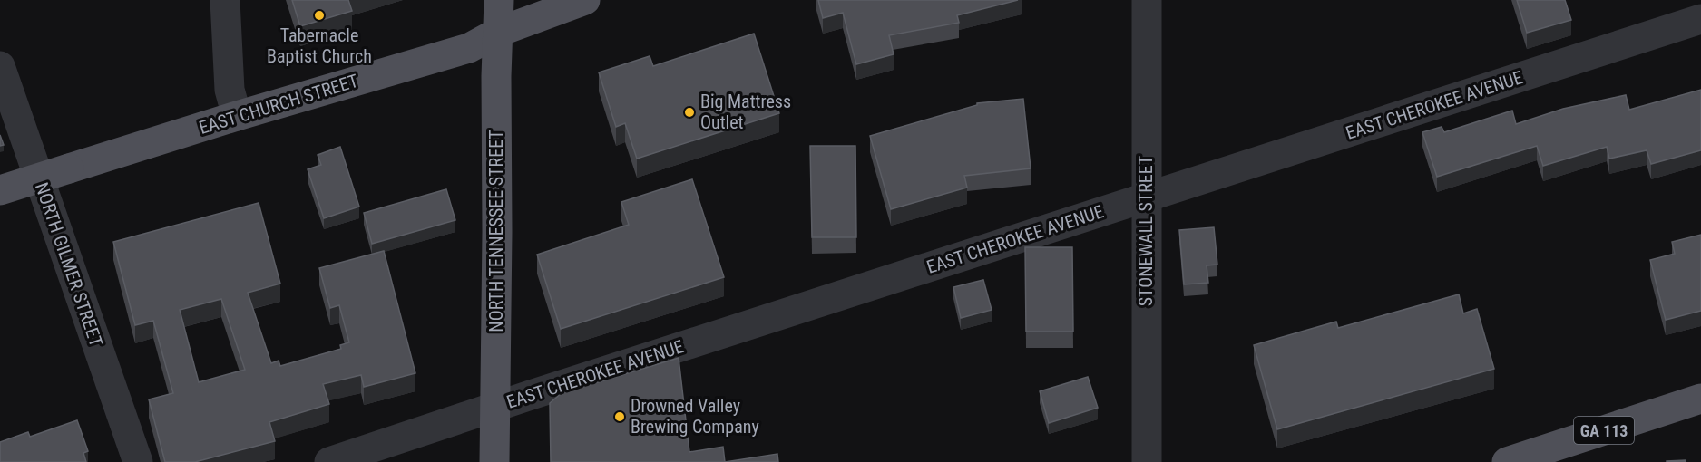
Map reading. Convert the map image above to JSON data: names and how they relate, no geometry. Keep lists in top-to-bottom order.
{
  "streets": {
    "main road": ["EAST CHURCH STREET", "NORTH TENNESSEE STREET", "GA 113"],
    "street": ["EAST CHEROKEE AVENUE", "STONEWALL STREET", "NORTH GILMER STREET"]
  },
  "crossings": [
    ["EAST CHURCH STREET", "NORTH TENNESSEE STREET"],
    ["EAST CHEROKEE AVENUE", "NORTH TENNESSEE STREET"],
    ["EAST CHEROKEE AVENUE", "STONEWALL STREET"]
  ],
  "places": ["Tabernacle Baptist Church", "Big Mattress Outlet", "Drowned Valley Brewing Company"]
}
